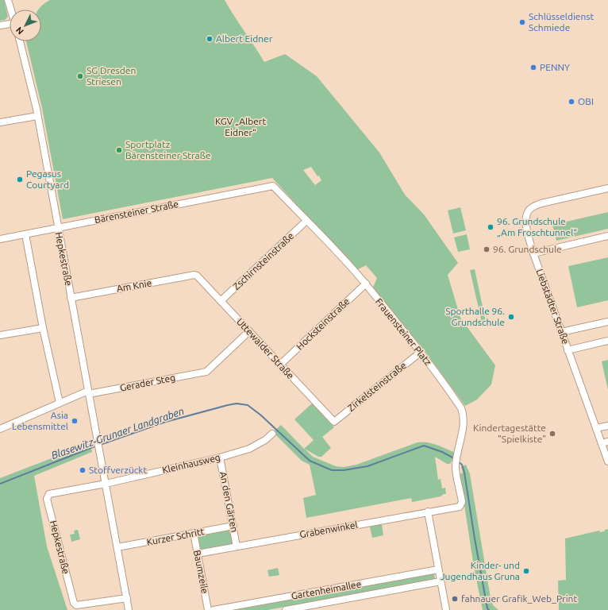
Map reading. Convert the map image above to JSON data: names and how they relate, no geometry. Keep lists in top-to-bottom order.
{
  "streets": {
    "street": [
      "Bärensteiner Straße",
      "Hepkestraße",
      "Zschirnsteinstraße",
      "Am Knie",
      "Liebstädter Straße",
      "Hocksteinstraße",
      "Frauensteiner Platz",
      "Uttewalder Straße",
      "Gerader Steg",
      "Zirkelsteinstraße",
      "Kleinhausweg",
      "An den Gärten",
      "Grabenwinkel",
      "Kurzer Schritt",
      "Baumzeile",
      "Gartenheimallee"
    ]
  },
  "crossings": [
    ["Bärensteiner Straße", "Hepkestraße"],
    ["Bärensteiner Straße", "Frauensteiner Platz"],
    ["Hepkestraße", "Am Knie"],
    ["Hepkestraße", "Gerader Steg"],
    ["Hepkestraße", "Kleinhausweg"],
    ["Hepkestraße", "Kurzer Schritt"],
    ["Zschirnsteinstraße", "Frauensteiner Platz"],
    ["Zschirnsteinstraße", "Uttewalder Straße"],
    ["Am Knie", "Uttewalder Straße"],
    ["Hocksteinstraße", "Frauensteiner Platz"],
    ["Hocksteinstraße", "Uttewalder Straße"],
    ["Frauensteiner Platz", "Zirkelsteinstraße"],
    ["Frauensteiner Platz", "Grabenwinkel"],
    ["Uttewalder Straße", "Gerader Steg"],
    ["Uttewalder Straße", "Zirkelsteinstraße"],
    ["Kleinhausweg", "An den Gärten"],
    ["An den Gärten", "Grabenwinkel"],
    ["An den Gärten", "Kurzer Schritt"],
    ["Grabenwinkel", "Baumzeile"],
    ["Kurzer Schritt", "Baumzeile"]
  ],
  "water": ["Blasewitz‐Grunaer Landgraben"],
  "parks": ["KGV „Albert Eidner“"],
  "places": [
    "Schlüsseldienst Schmiede",
    "Albert Eidner",
    "PENNY",
    "SG Dresden Striesen",
    "OBI",
    "Sportplatz Bärensteiner Straße",
    "Pegasus Courtyard",
    "96. Grundschule „Am Froschtunnel“",
    "96. Grundschule",
    "Sporthalle 96. Grundschule",
    "Asia Lebensmittel",
    "Kindertagestätte \"Spielkiste\"",
    "Stoffverzückt",
    "Kinder- und Jugendhaus Gruna",
    "fahnauer Grafik_Web_Print"
  ],
  "north": "bottom left"
}
